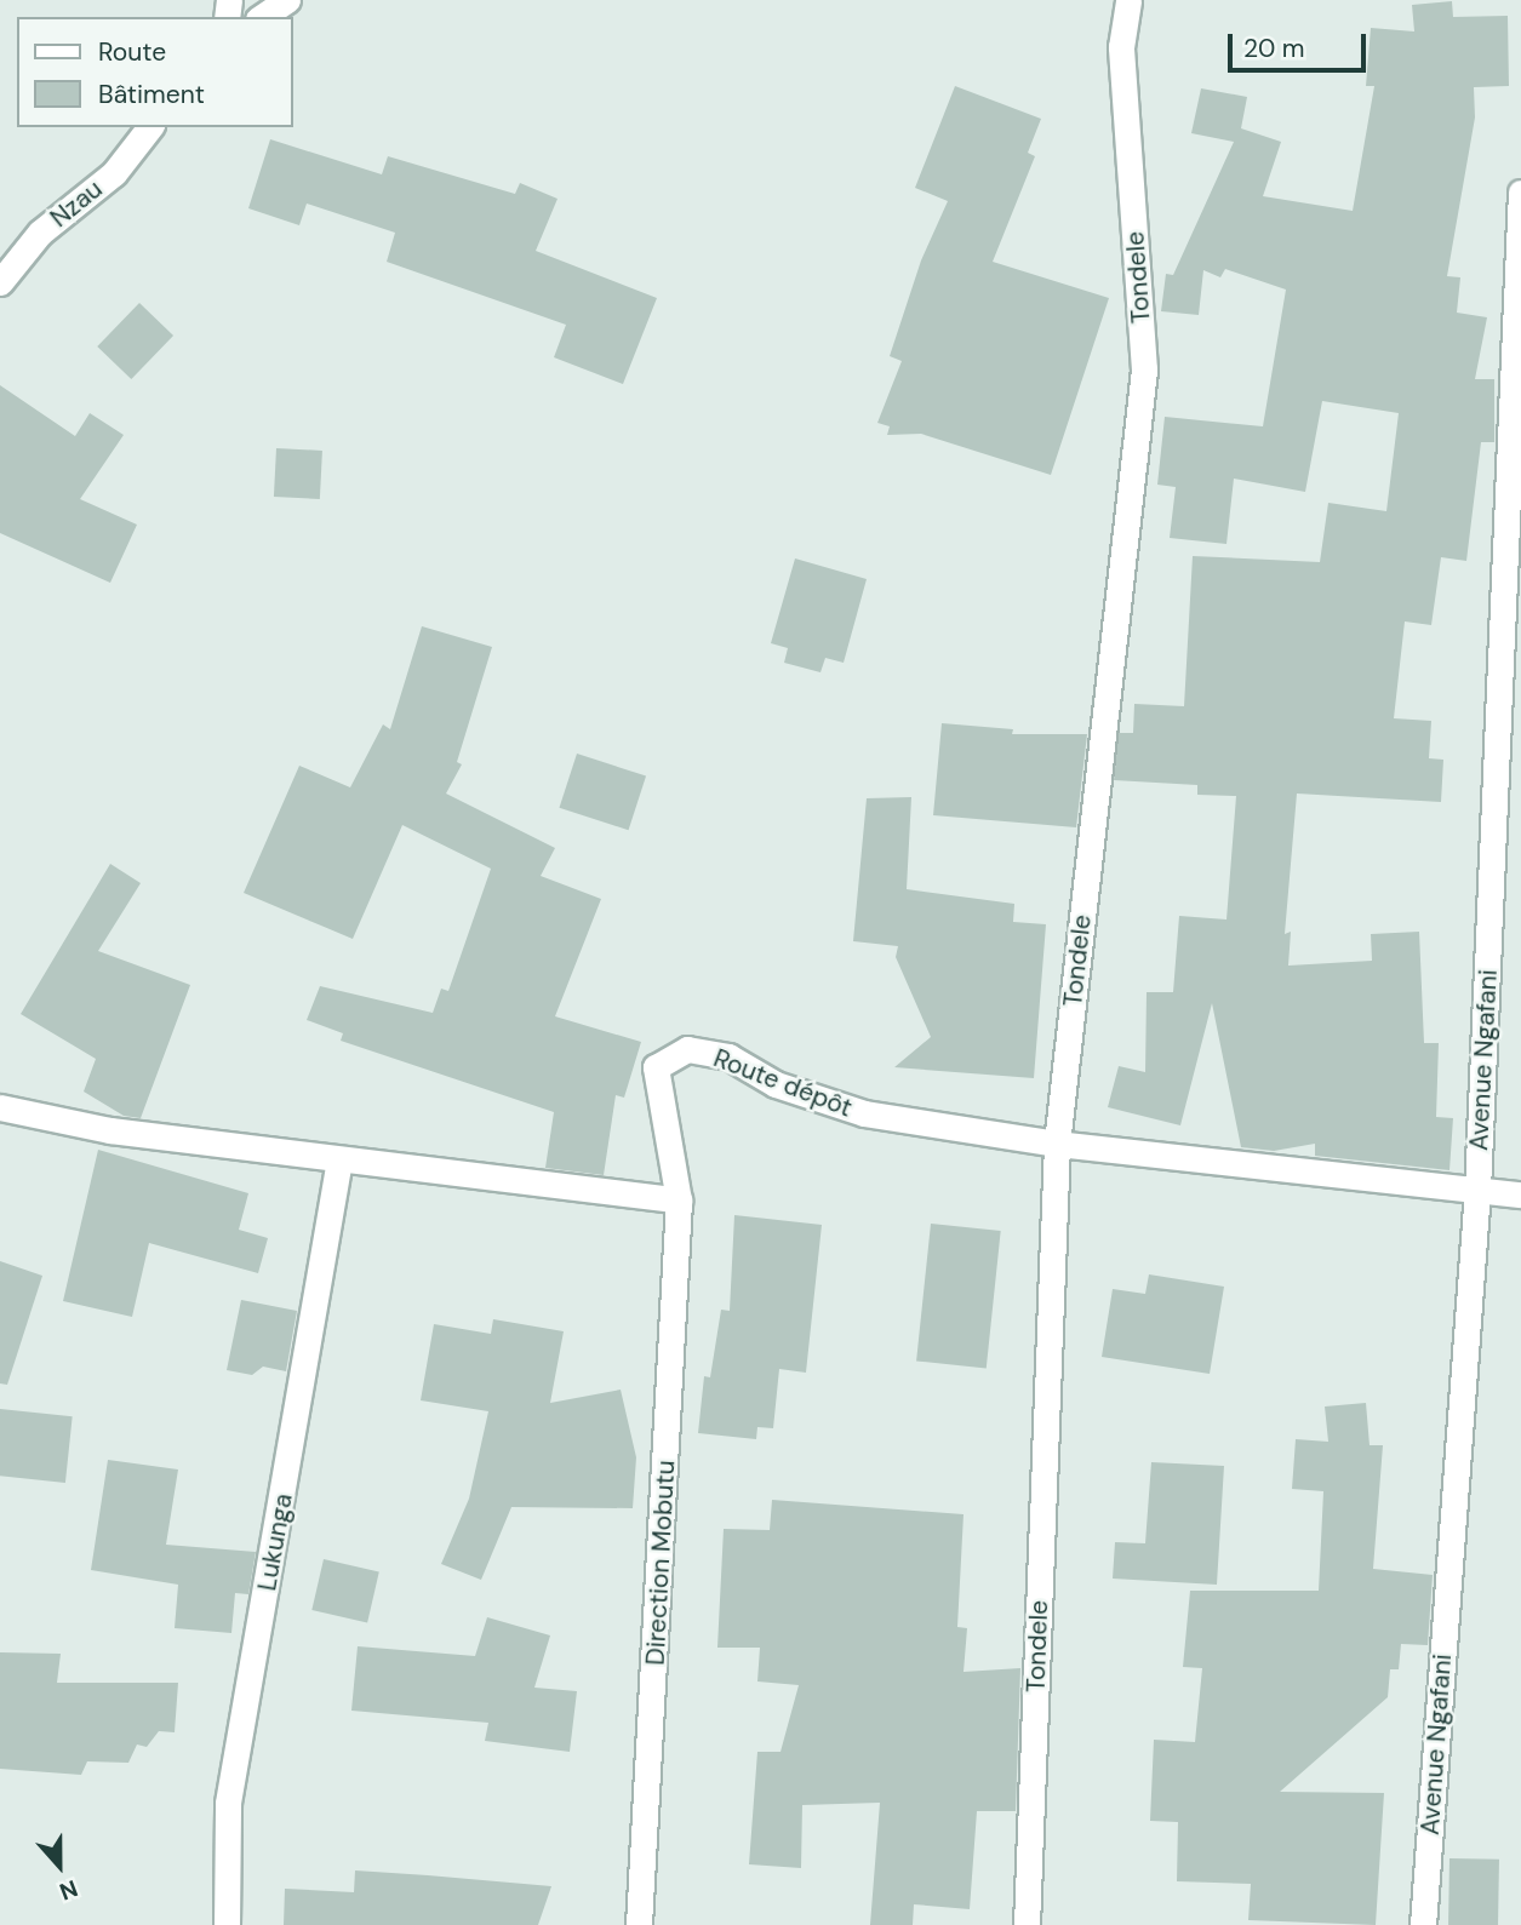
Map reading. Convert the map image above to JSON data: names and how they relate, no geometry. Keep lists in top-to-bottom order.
{
  "streets": {
    "street": [
      "Nzau",
      "Tondele",
      "Avenue Ngafani",
      "Route dépôt",
      "Lukunga",
      "Direction Mobutu"
    ]
  },
  "crossings": [
    ["Tondele", "Route dépôt"],
    ["Avenue Ngafani", "Route dépôt"],
    ["Route dépôt", "Direction Mobutu"]
  ],
  "legend": ["Route", "Bâtiment"],
  "scale_bar": "20 m",
  "north": "bottom"
}
